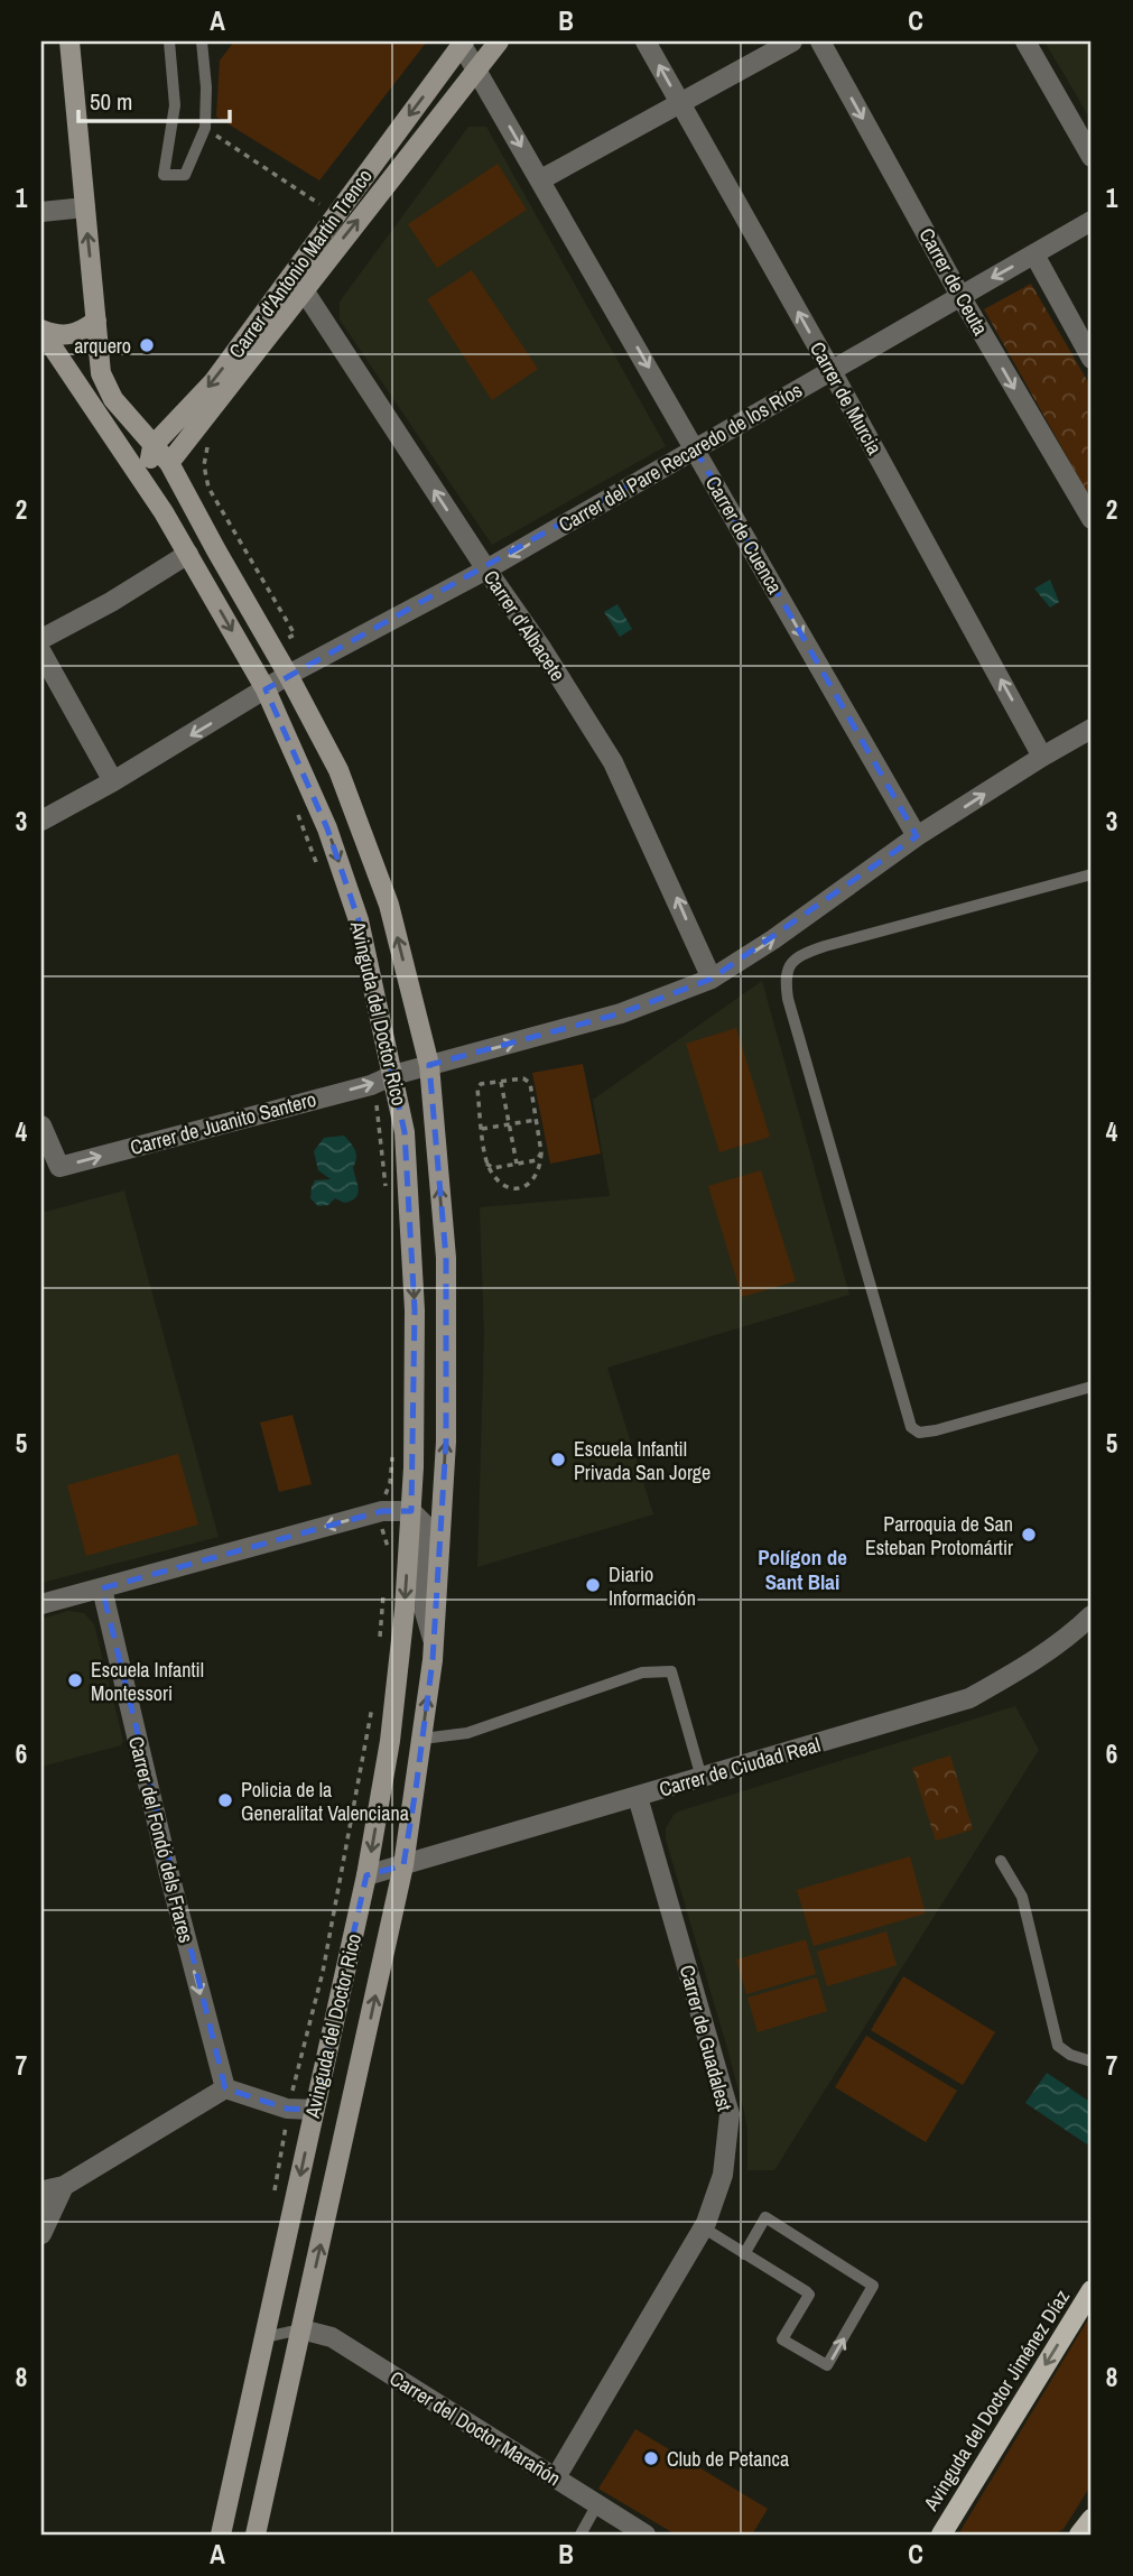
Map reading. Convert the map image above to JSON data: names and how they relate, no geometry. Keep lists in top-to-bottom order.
{
  "streets": {
    "main road": ["Avinguda del Doctor Jiménez Díaz"],
    "street": [
      "Carrer d'Antonio Martín Trenco",
      "Carrer de Ceuta",
      "Carrer de Murcia",
      "Carrer del Pare Recaredo de los Ríos",
      "Carrer de Cuenca",
      "Carrer d'Albacete",
      "Avinguda del Doctor Rico",
      "Carrer de Juanito Santero",
      "Carrer de Ciudad Real",
      "Carrer del Fondó dels Frares",
      "Carrer de Guadalest",
      "Carrer del Doctor Marañón"
    ]
  },
  "crossings": [
    ["Carrer d'Antonio Martín Trenco", "Carrer de Cuenca"],
    ["Carrer d'Antonio Martín Trenco", "Carrer d'Albacete"],
    ["Carrer d'Antonio Martín Trenco", "Avinguda del Doctor Rico"],
    ["Carrer de Ceuta", "Carrer del Pare Recaredo de los Ríos"],
    ["Carrer de Murcia", "Carrer del Pare Recaredo de los Ríos"],
    ["Carrer de Murcia", "Carrer de Juanito Santero"],
    ["Carrer del Pare Recaredo de los Ríos", "Carrer de Cuenca"],
    ["Carrer del Pare Recaredo de los Ríos", "Carrer d'Albacete"],
    ["Carrer del Pare Recaredo de los Ríos", "Avinguda del Doctor Rico"],
    ["Carrer de Cuenca", "Carrer de Juanito Santero"],
    ["Carrer d'Albacete", "Carrer de Juanito Santero"],
    ["Avinguda del Doctor Rico", "Carrer de Juanito Santero"],
    ["Avinguda del Doctor Rico", "Carrer de Ciudad Real"],
    ["Avinguda del Doctor Rico", "Carrer del Doctor Marañón"],
    ["Carrer de Ciudad Real", "Carrer de Guadalest"],
    ["Carrer de Guadalest", "Carrer del Doctor Marañón"]
  ],
  "one_way": [
    "Carrer de Ceuta",
    "Carrer de Murcia",
    "Carrer de Cuenca",
    "Carrer d'Albacete",
    "Carrer de Juanito Santero",
    "Carrer del Fondó dels Frares",
    "Avinguda del Doctor Jiménez Díaz"
  ],
  "districts": ["Polígon de Sant Blai"],
  "places": [
    "arquero",
    "Escuela Infantil Privada San Jorge",
    "Parroquia de San Esteban Protomártir",
    "Diario Información",
    "Escuela Infantil Montessori",
    "Policia de la Generalitat Valenciana",
    "Club de Petanca"
  ],
  "scale_bar": "50 m",
  "grid": {
    "columns": ["A", "B", "C"],
    "rows": [
      "1",
      "2",
      "3",
      "4",
      "5",
      "6",
      "7",
      "8"
    ]
  }
}
